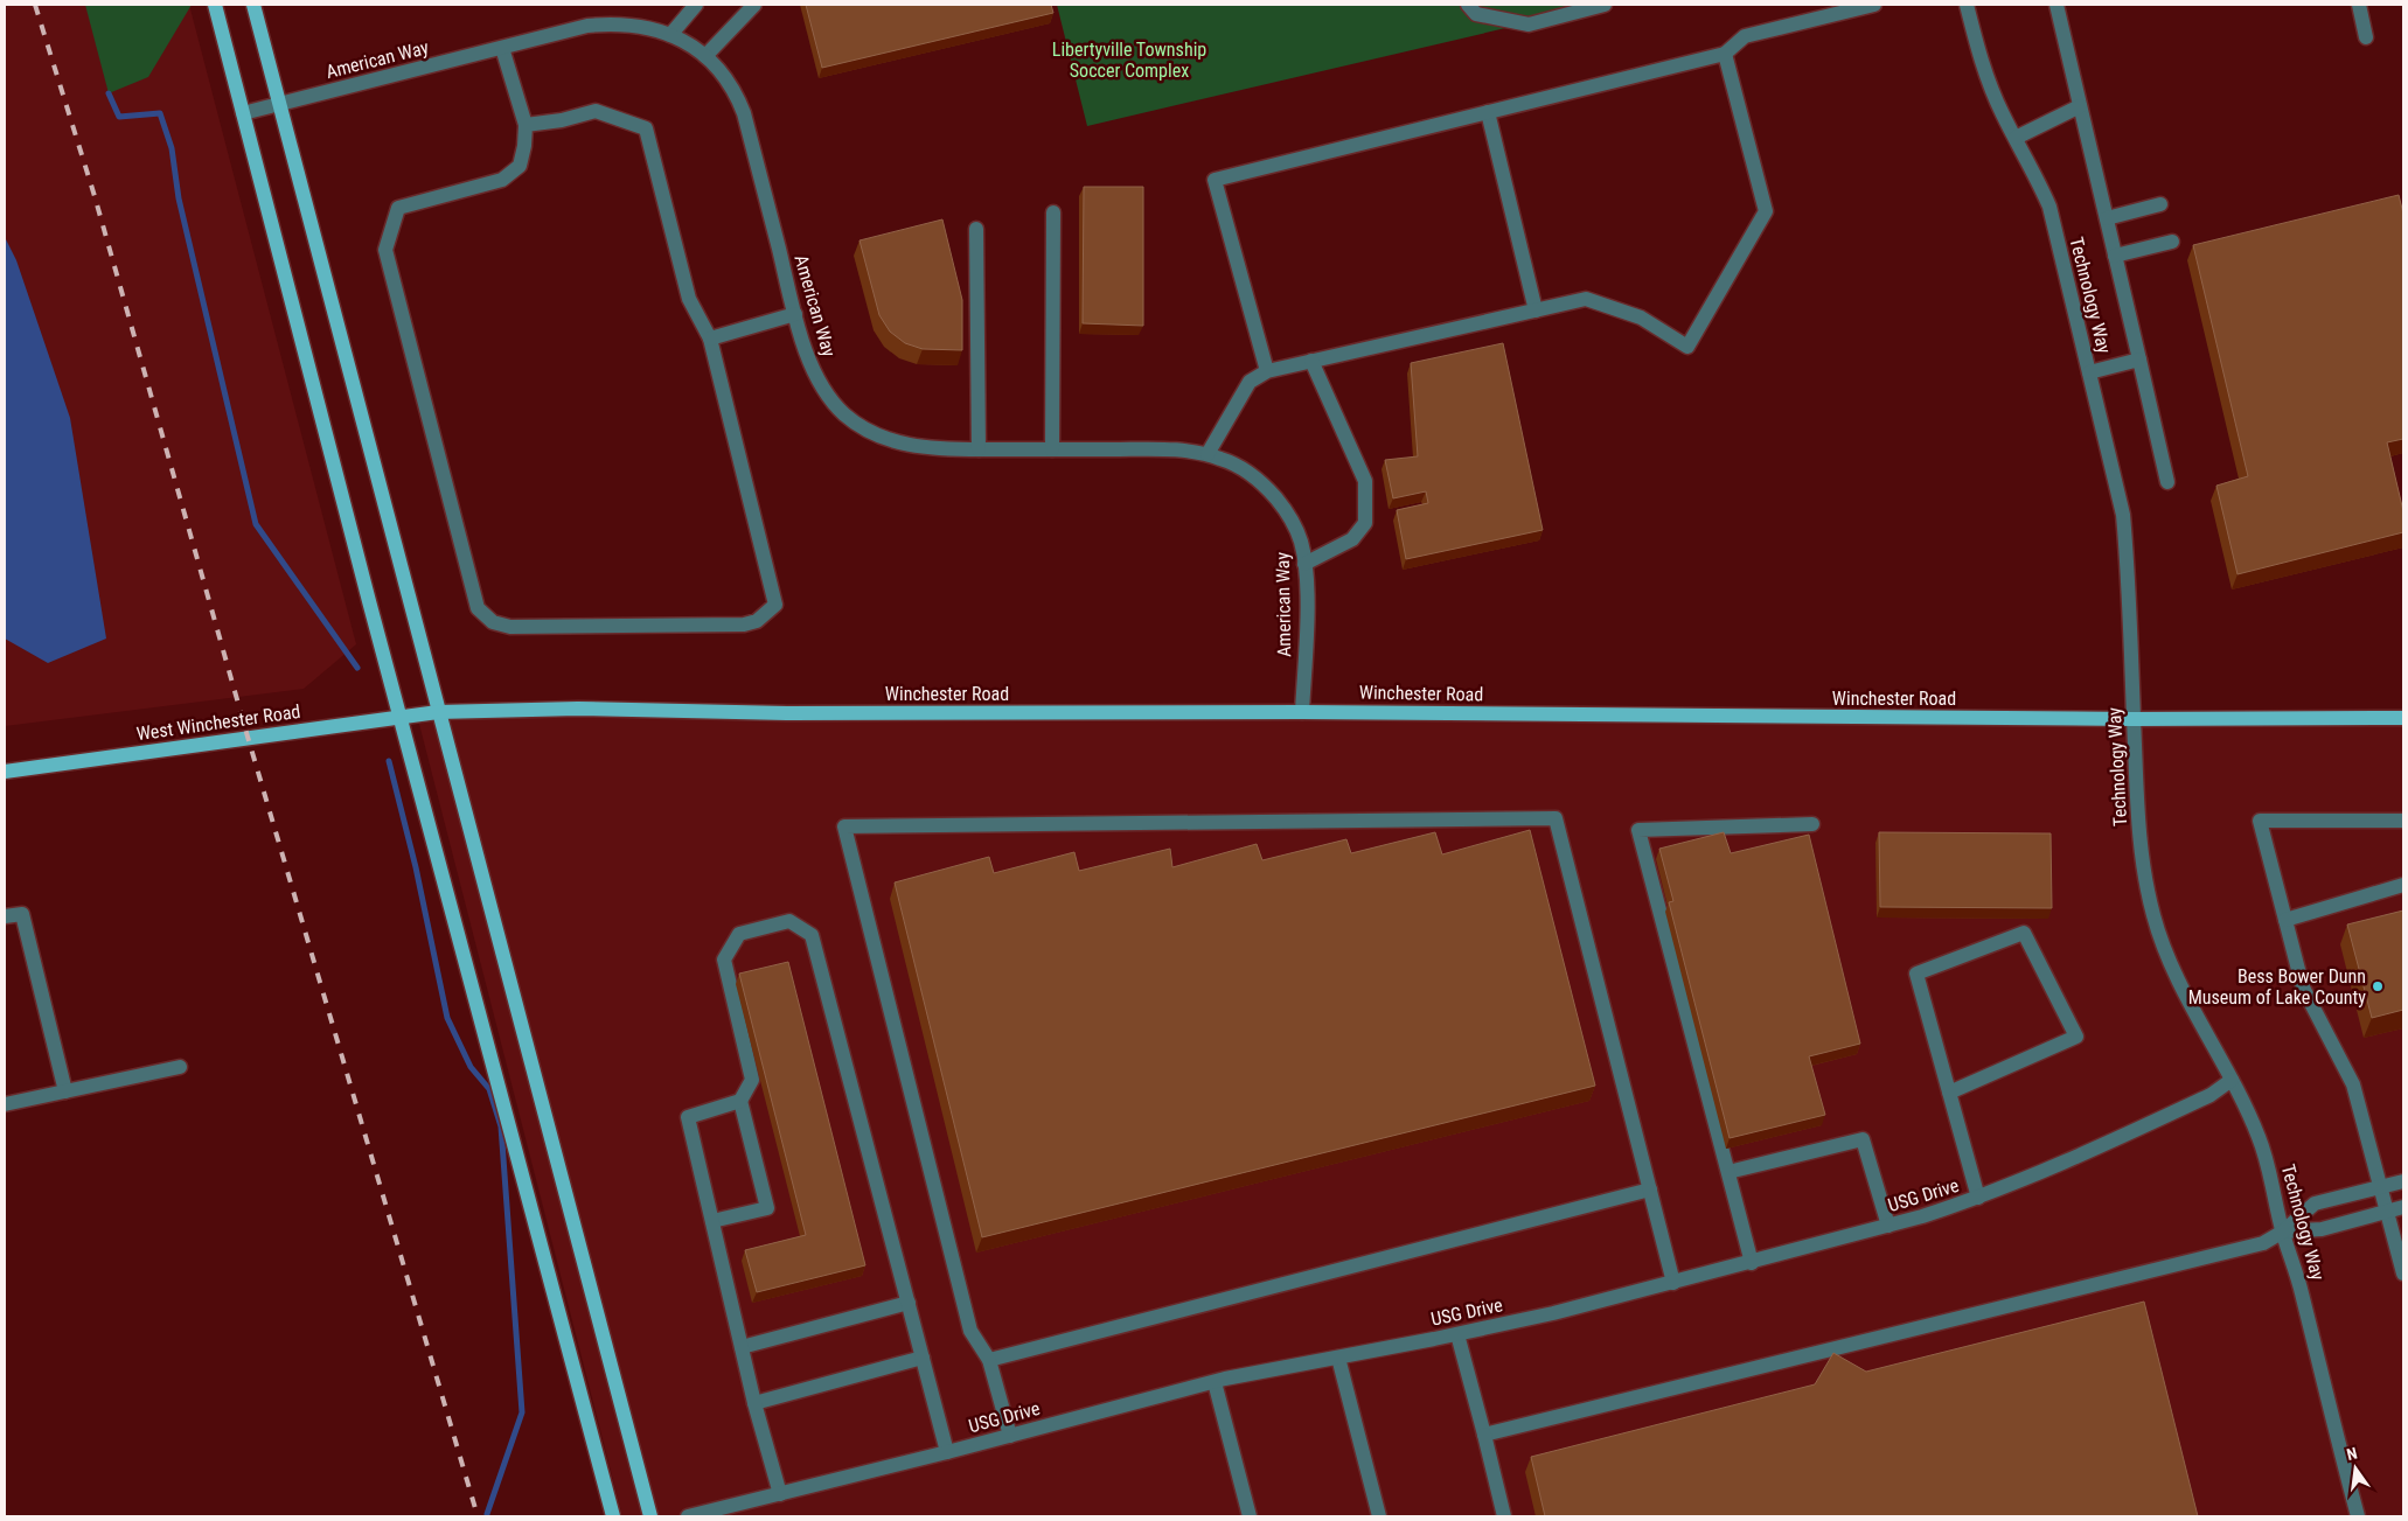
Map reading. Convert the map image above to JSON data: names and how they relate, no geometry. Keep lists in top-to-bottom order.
{
  "streets": {
    "main road": ["Winchester Road", "West Winchester Road"],
    "street": ["American Way", "Technology Way", "USG Drive"]
  },
  "crossings": [
    ["American Way", "Winchester Road"],
    ["Technology Way", "Winchester Road"],
    ["Technology Way", "USG Drive"],
    ["Winchester Road", "West Winchester Road"]
  ],
  "parks": ["Libertyville Township Soccer Complex"],
  "places": ["Bess Bower Dunn Museum of Lake County"],
  "north": "top"
}
